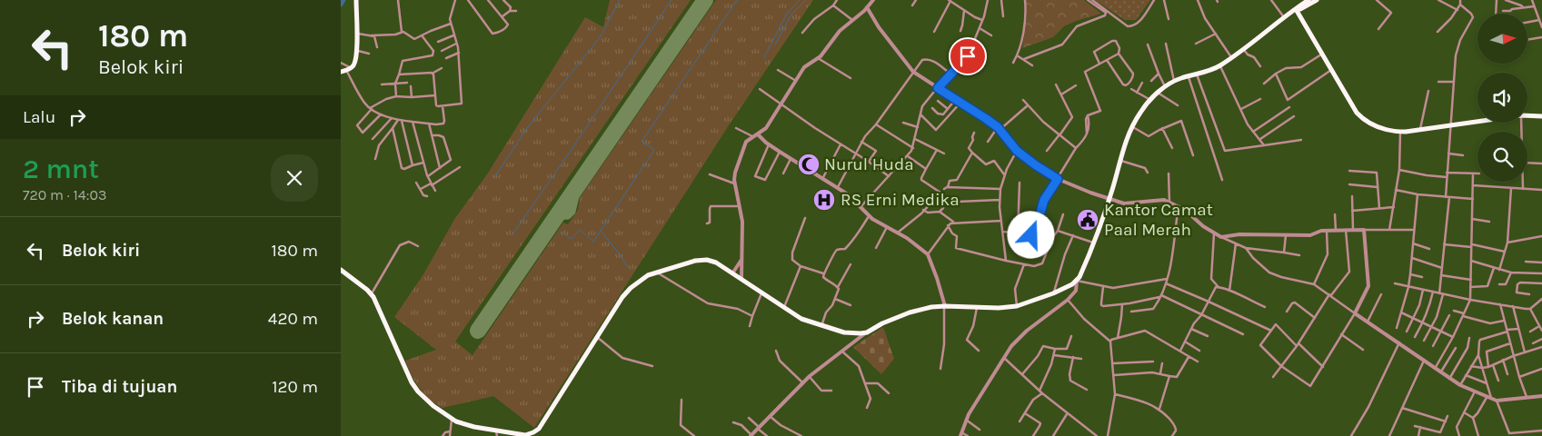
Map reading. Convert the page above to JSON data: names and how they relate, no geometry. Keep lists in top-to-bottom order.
{
  "places": {
    "mosque": ["Nurul Huda"],
    "hospital": ["RS Erni Medika"],
    "public building": ["Kantor Camat Paal Merah"]
  },
  "north": "right",
  "page": {
    "turn": ["180 m", "Belok kiri"],
    "then": "Lalu",
    "heading": ["2 mnt", "720 m · 14:03"],
    "list": [
      {
        "name": "Belok kiri",
        "value": "180 m"
      },
      {
        "name": "Belok kanan",
        "value": "420 m"
      },
      {
        "name": "Tiba di tujuan",
        "value": "120 m"
      }
    ]
  }
}
